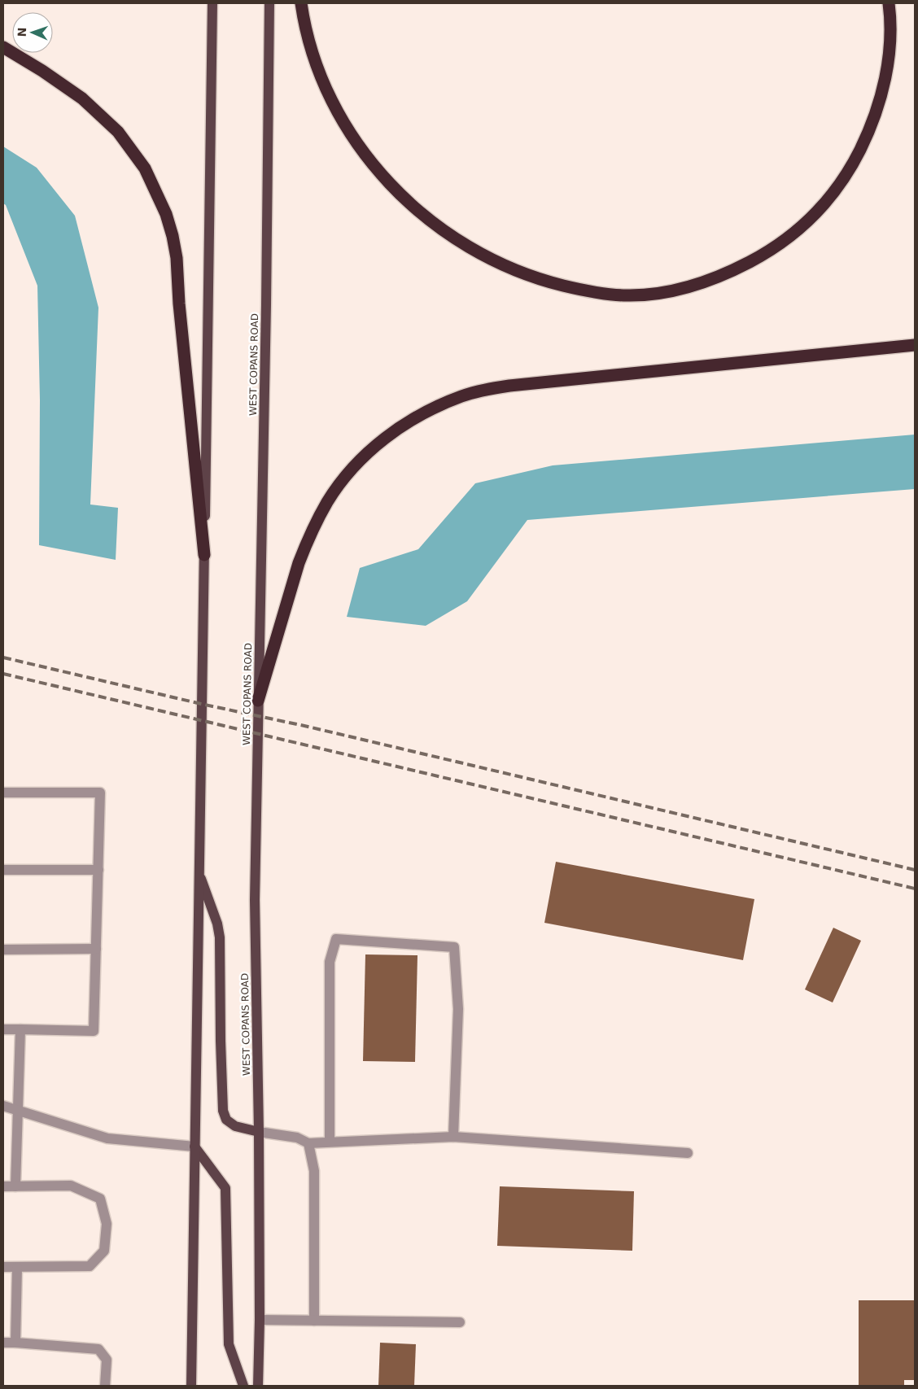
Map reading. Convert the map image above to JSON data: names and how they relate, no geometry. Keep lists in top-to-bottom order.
{
  "streets": {
    "main road": ["WEST COPANS ROAD"]
  },
  "north": "left"
}
